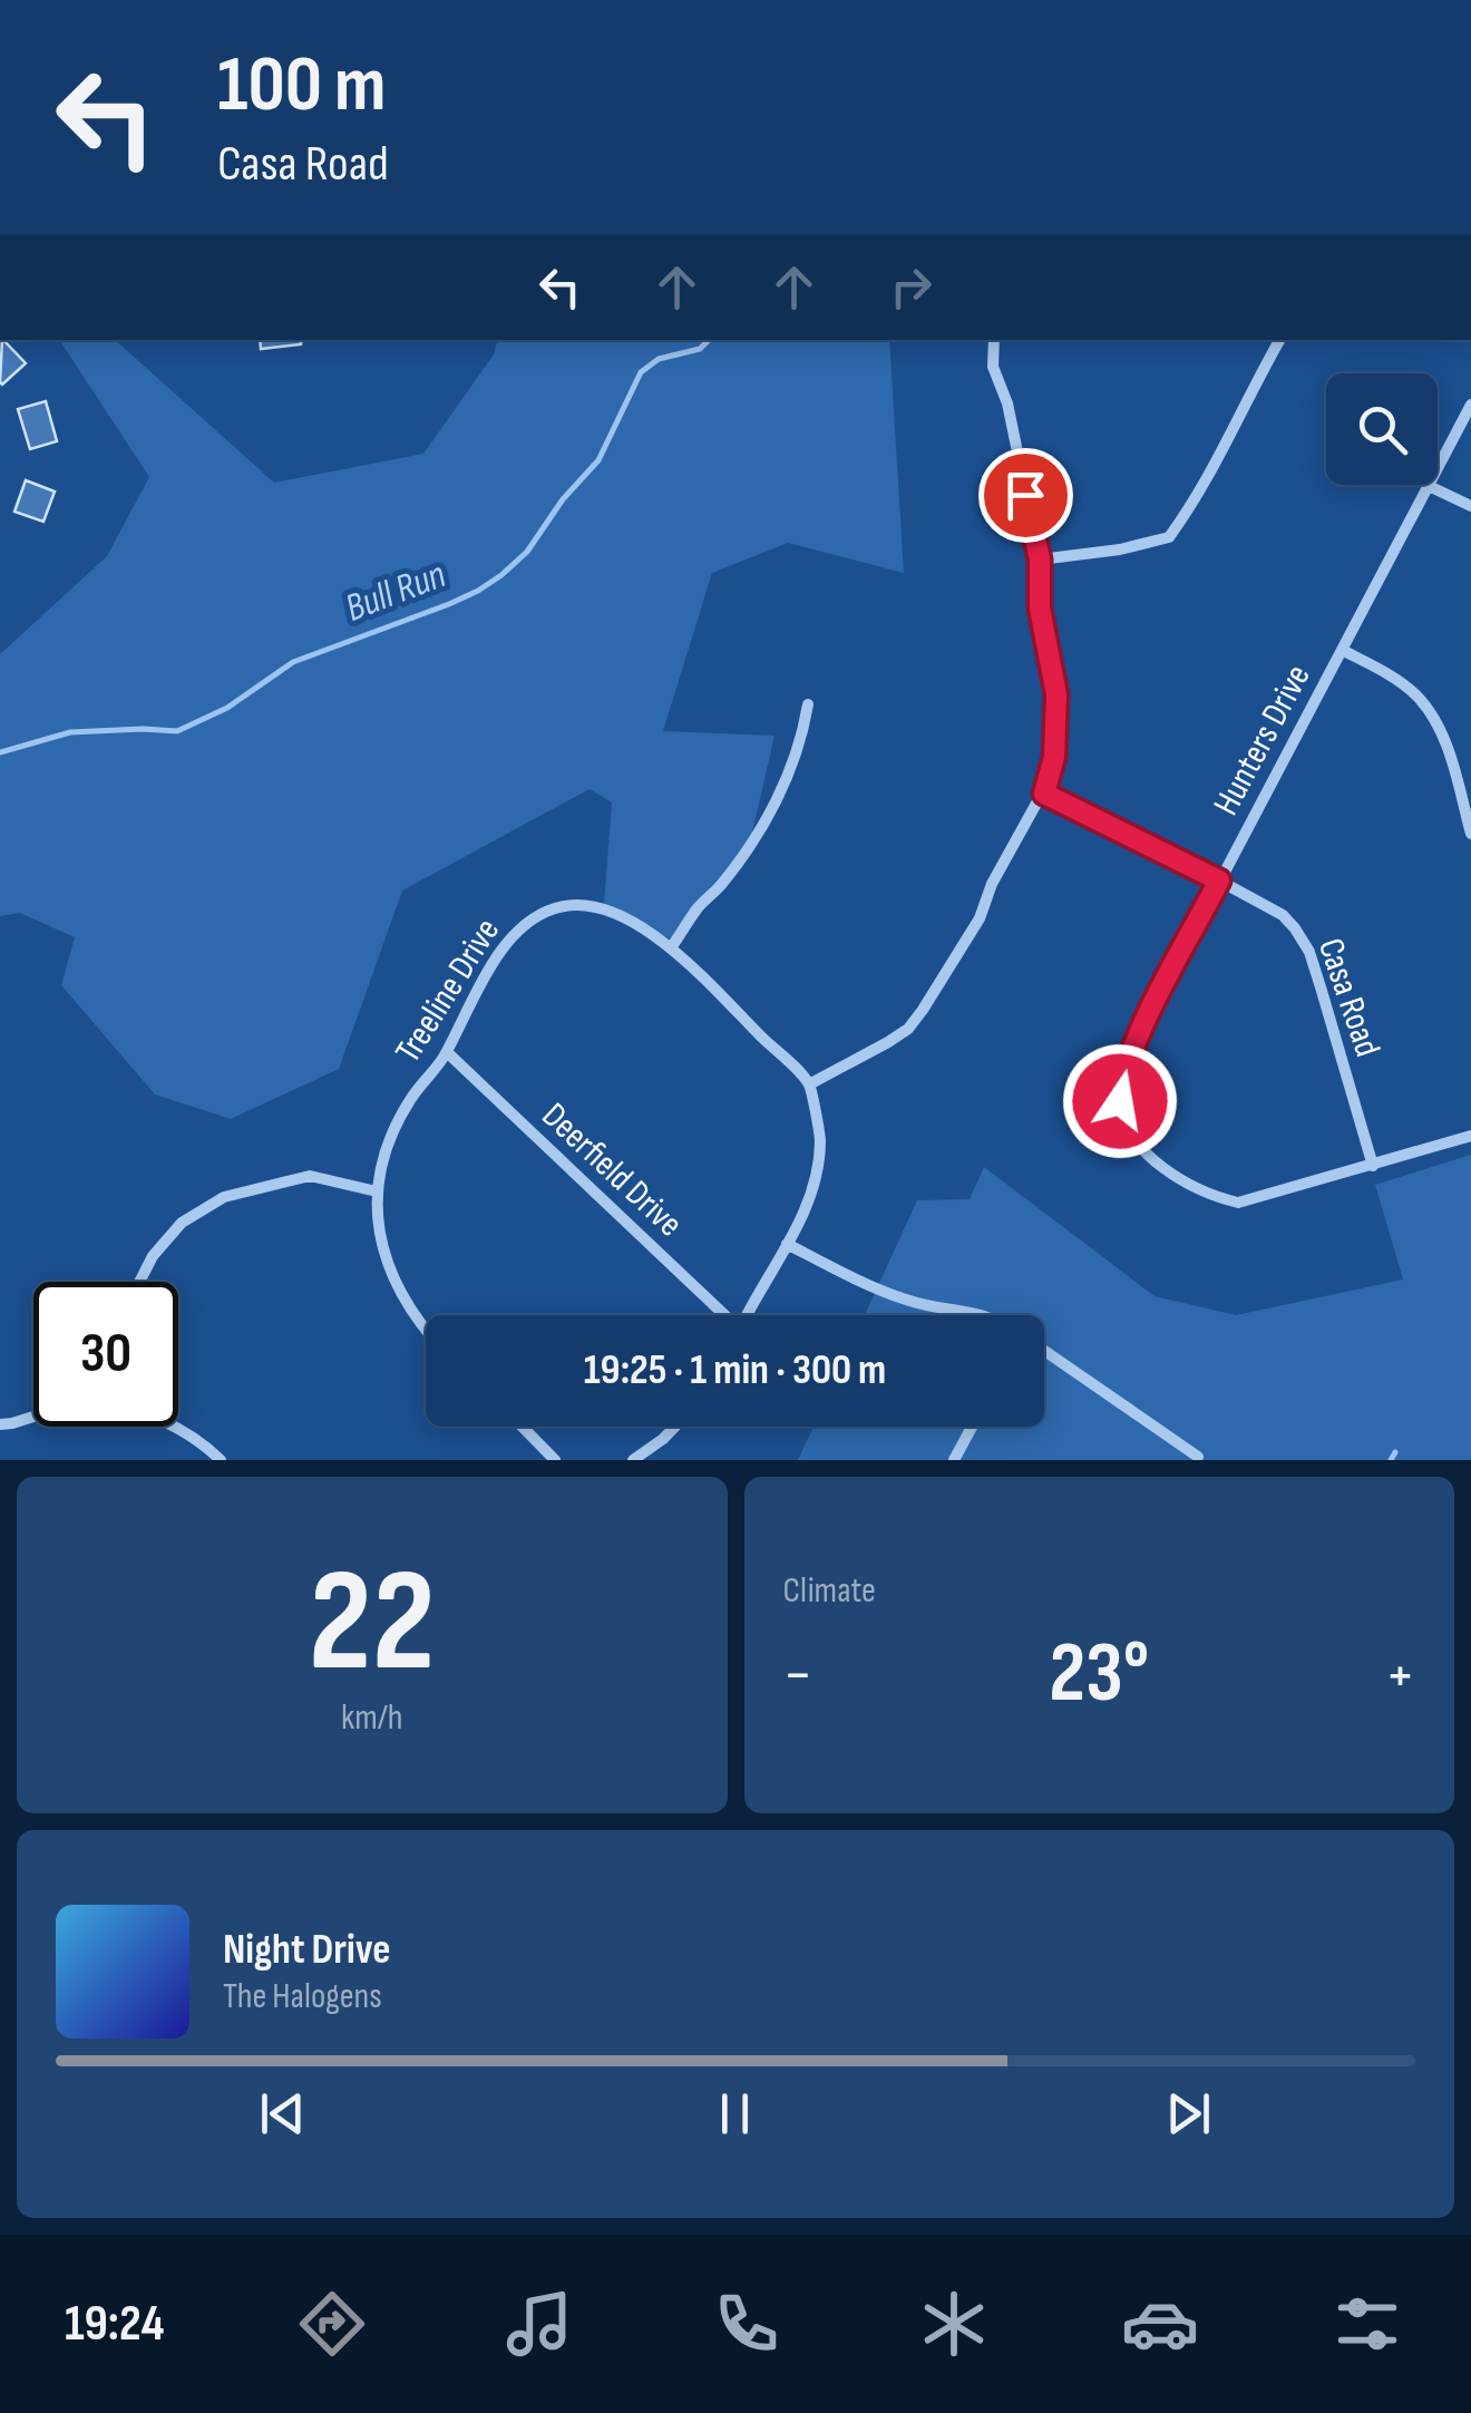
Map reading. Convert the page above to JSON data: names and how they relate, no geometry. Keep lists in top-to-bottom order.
{
  "streets": {
    "street": [
      "Hunters Drive",
      "Treeline Drive",
      "Casa Road",
      "Deerfield Drive"
    ]
  },
  "crossings": [
    ["Hunters Drive", "Casa Road"],
    ["Treeline Drive", "Deerfield Drive"]
  ],
  "water": ["Bull Run"],
  "page": {
    "turn": ["100 m", "Casa Road"],
    "limit": "30",
    "trip": "19:25 · 1 min · 300 m",
    "tile": [
      ["22", "km/h"],
      "Climate"
    ],
    "heat": ["−", "23°", "+"],
    "song": ["Night Drive", "The Halogens"],
    "tabs": "19:24"
  }
}
